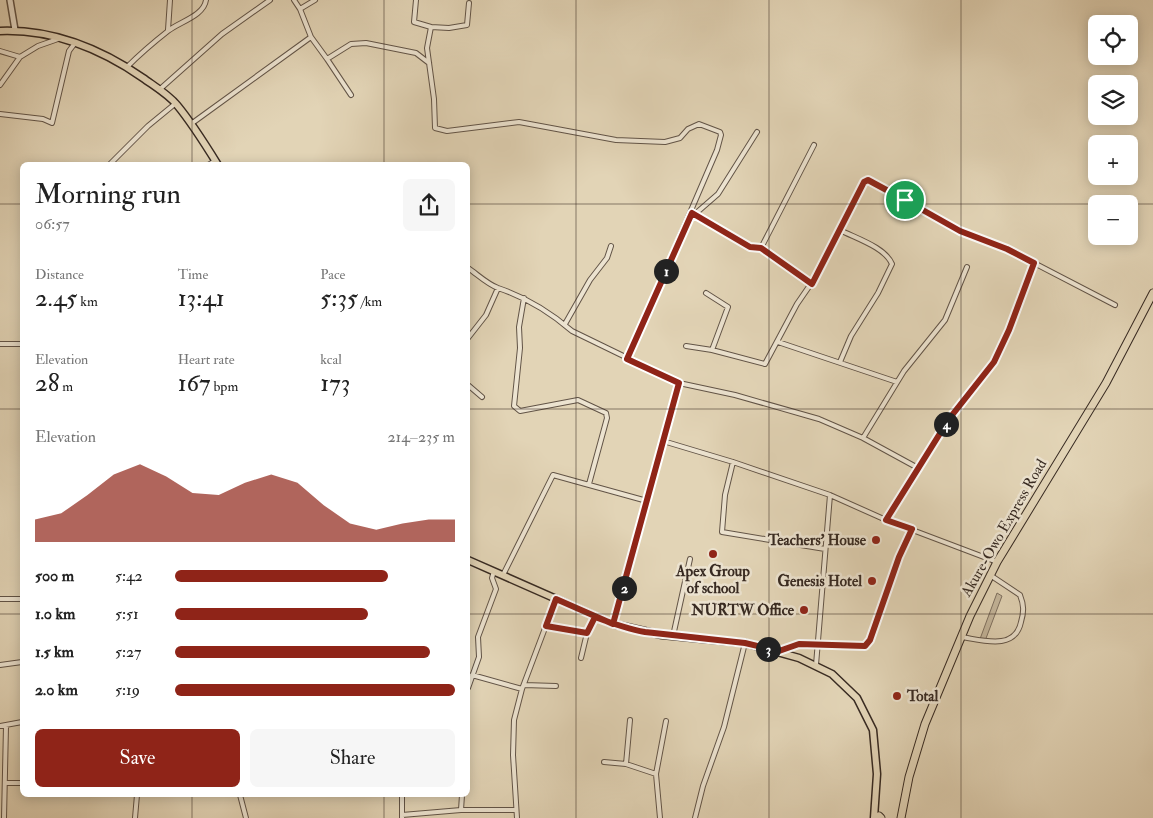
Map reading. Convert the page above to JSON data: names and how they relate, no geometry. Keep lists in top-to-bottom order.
{
  "streets": {
    "highway": ["Akure-Owo Express Road"]
  },
  "places": [
    "Teachers' House",
    "Apex Group of school",
    "Genesis Hotel",
    "NURTW Office",
    "Total"
  ],
  "page": {
    "map_buttons": ["+", "−"],
    "heading": ["Morning run", "06:57"],
    "stats": [
      ["Distance", "2.45 km"],
      ["Time", "13:41"],
      ["Pace", "5:35 /km"],
      ["Elevation", "28 m"],
      ["Heart rate", "167 bpm"],
      ["kcal", "173"]
    ],
    "pins": [
      "1",
      "4",
      "2",
      "3"
    ],
    "chart": ["Elevation", "214–235 m"],
    "list": [
      {
        "name": "500 m",
        "note": "5:42"
      },
      {
        "name": "1.0 km",
        "note": "5:51"
      },
      {
        "name": "1.5 km",
        "note": "5:27"
      },
      {
        "name": "2.0 km",
        "note": "5:19"
      }
    ],
    "buttons": ["Save", "Share"]
  }
}
